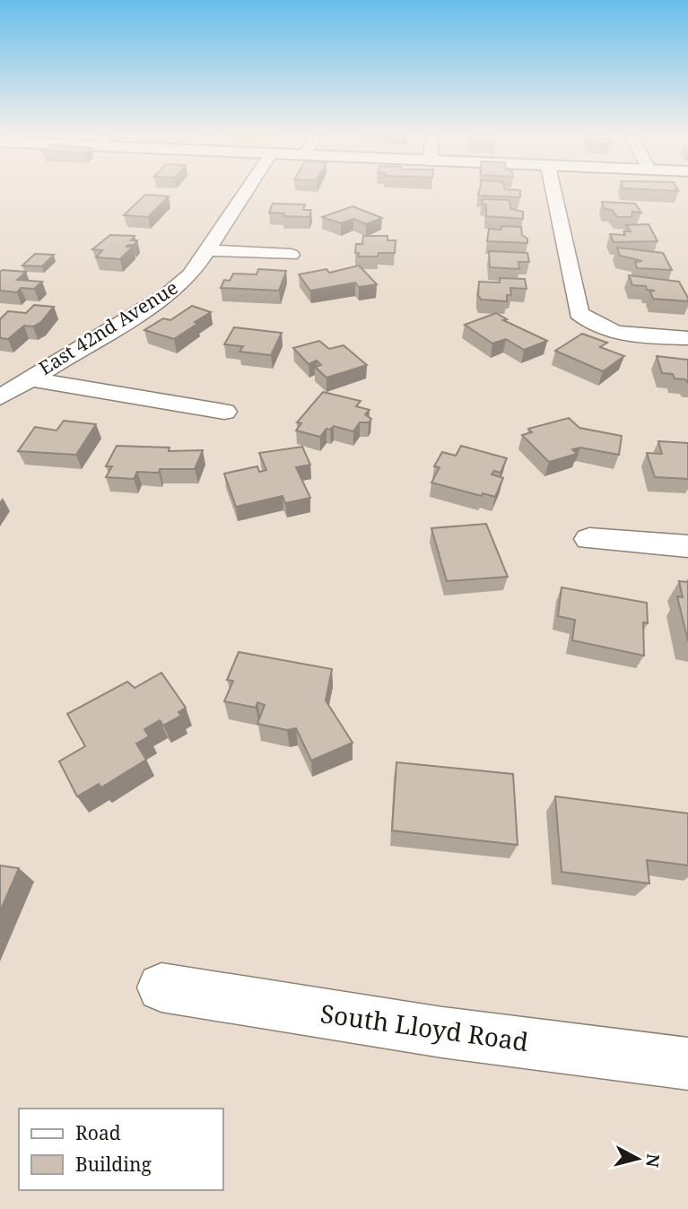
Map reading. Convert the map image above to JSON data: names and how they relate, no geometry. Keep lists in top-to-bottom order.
{
  "streets": {
    "street": ["East 42nd Avenue", "South Lloyd Road"]
  },
  "legend": ["Road", "Building"],
  "north": "right"
}
